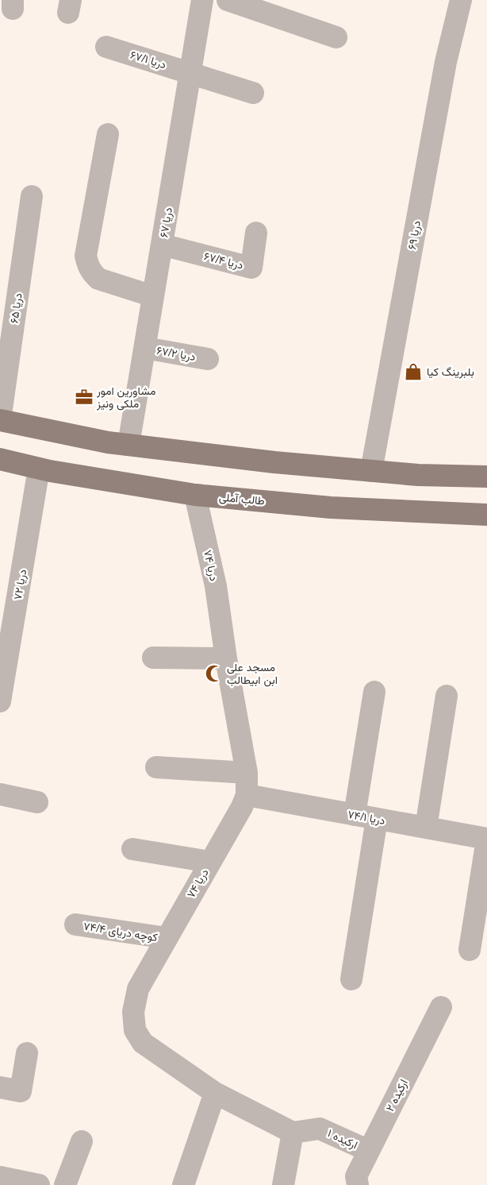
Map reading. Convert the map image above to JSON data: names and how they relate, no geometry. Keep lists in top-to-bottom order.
{
  "streets": {
    "main road": ["طالب آملی"],
    "street": [
      "دریا ۶۷/۱",
      "دریا ۶۷",
      "دریا ۶۹",
      "دریا ۶۷/۴",
      "دریا ۶۵",
      "دریا ۶۷/۲",
      "دریا ۷۴",
      "دریا ۷۲",
      "دریا ۷۴/۱",
      "کوچه دریای ۷۴/۴",
      "ارکیده ۲",
      "ارکیده ۱"
    ]
  },
  "crossings": [
    ["دریا ۶۷/۱", "دریا ۶۷"],
    ["دریا ۶۷", "دریا ۶۷/۴"],
    ["دریا ۶۷", "دریا ۶۷/۲"],
    ["طالب آملی", "دریا ۷۴"],
    ["طالب آملی", "دریا ۷۲"],
    ["دریا ۷۴", "دریا ۷۴/۱"],
    ["دریا ۷۴", "کوچه دریای ۷۴/۴"],
    ["دریا ۷۴", "ارکیده ۱"],
    ["ارکیده ۲", "ارکیده ۱"]
  ],
  "places": {
    "shop": ["بلبرینگ کیا"],
    "office": ["مشاورین امور ملکی ونیز"],
    "mosque": ["مسجد علی ابن ابیطالب"]
  }
}
